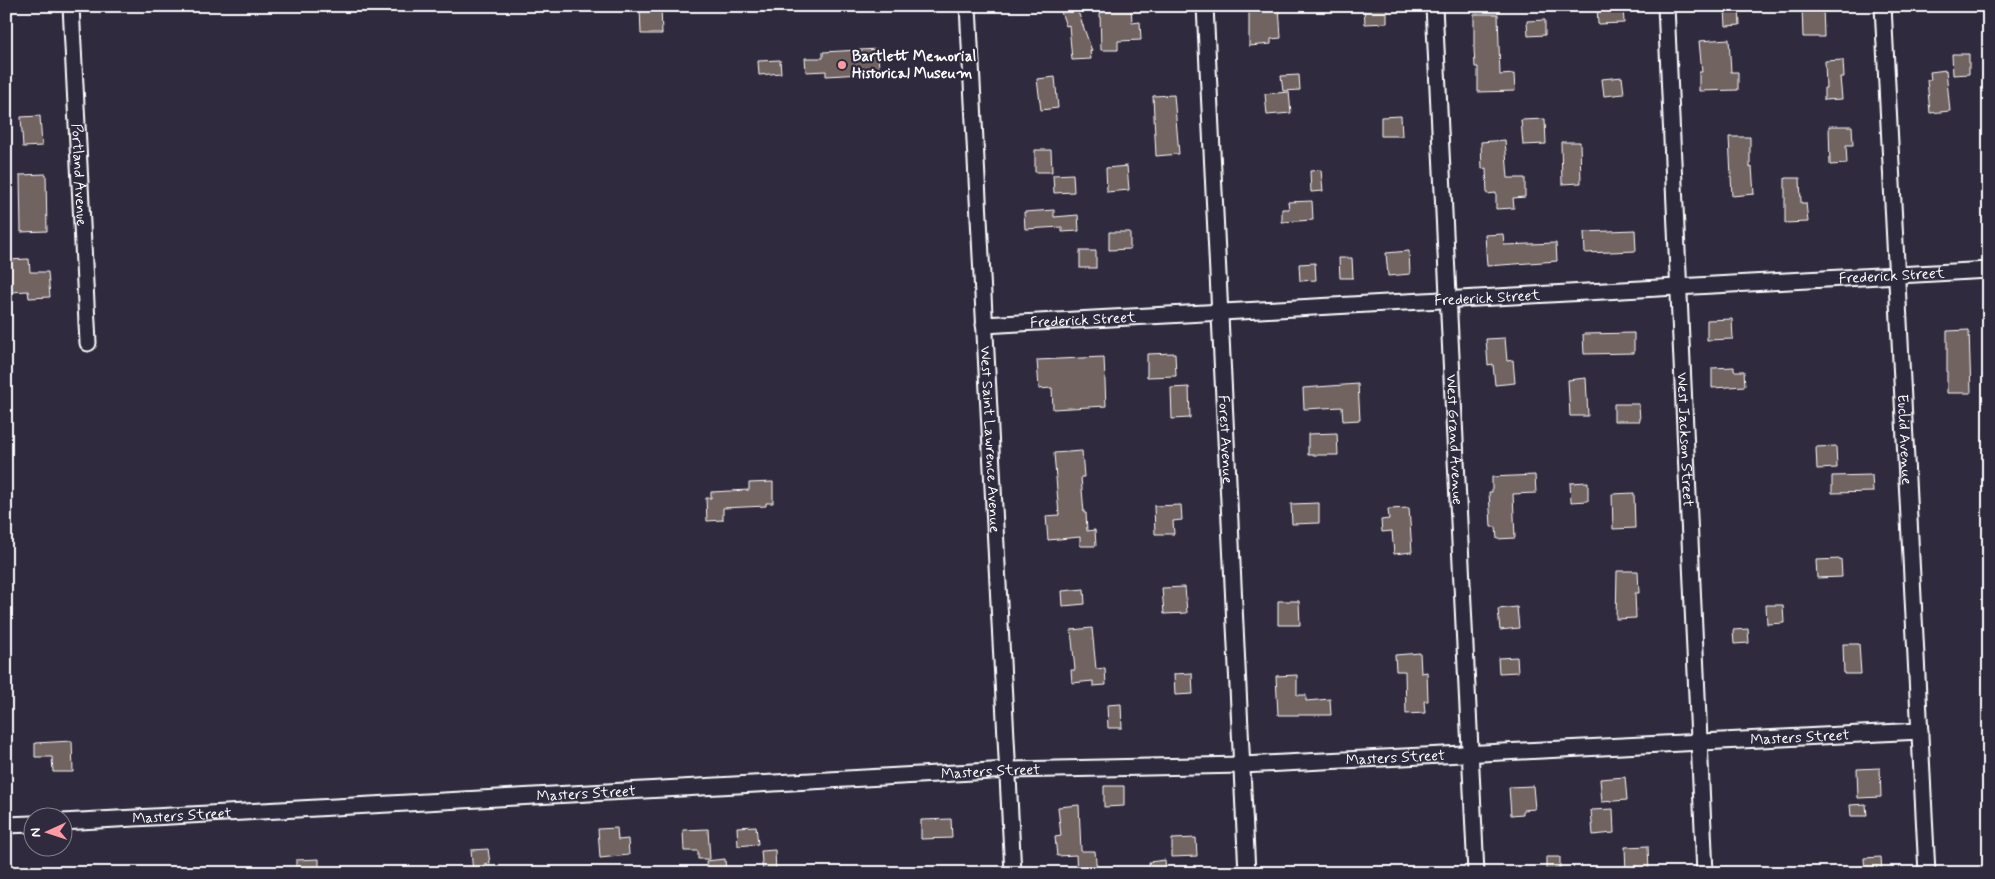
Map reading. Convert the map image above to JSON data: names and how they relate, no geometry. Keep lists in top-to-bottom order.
{
  "streets": {
    "street": [
      "Portland Avenue",
      "Frederick Street",
      "Forest Avenue",
      "West Jackson Street",
      "Euclid Avenue",
      "West Saint Lawrence Avenue",
      "West Grand Avenue",
      "Masters Street"
    ]
  },
  "crossings": [
    ["Frederick Street", "Forest Avenue"],
    ["Frederick Street", "West Jackson Street"],
    ["Frederick Street", "Euclid Avenue"],
    ["Frederick Street", "West Saint Lawrence Avenue"],
    ["Frederick Street", "West Grand Avenue"],
    ["Forest Avenue", "Masters Street"],
    ["West Jackson Street", "Masters Street"],
    ["Euclid Avenue", "Masters Street"],
    ["West Saint Lawrence Avenue", "Masters Street"],
    ["West Grand Avenue", "Masters Street"]
  ],
  "places": ["Bartlett Memorial Historical Museum"],
  "north": "left"
}
